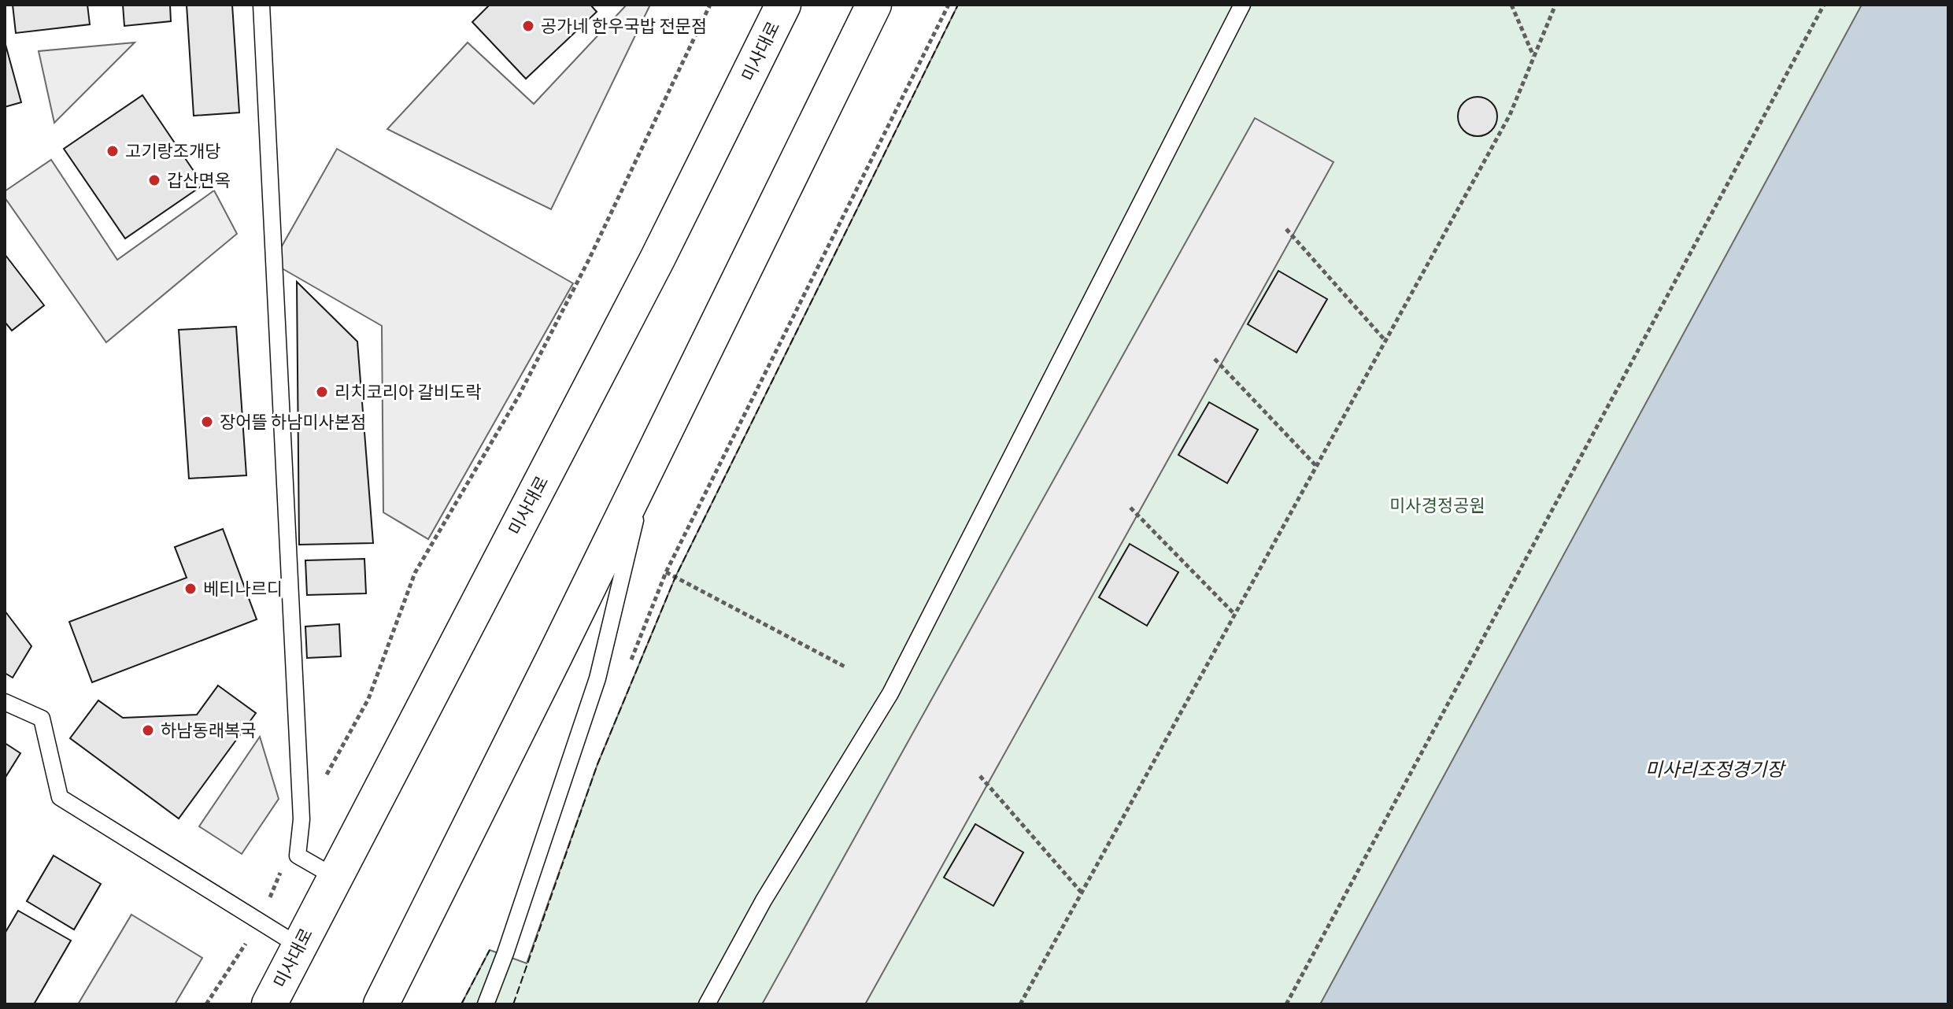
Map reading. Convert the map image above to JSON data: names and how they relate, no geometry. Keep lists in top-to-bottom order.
{
  "streets": {
    "main road": ["미사대로"]
  },
  "water": ["미사리조정경기장"],
  "parks": ["미사경정공원"],
  "places": [
    "공가네 한우국밥 전문점",
    "고기랑조개당",
    "갑산면옥",
    "리치코리아 갈비도락",
    "장어뜰 하남미사본점",
    "베티나르디",
    "하남동래복국"
  ]
}
